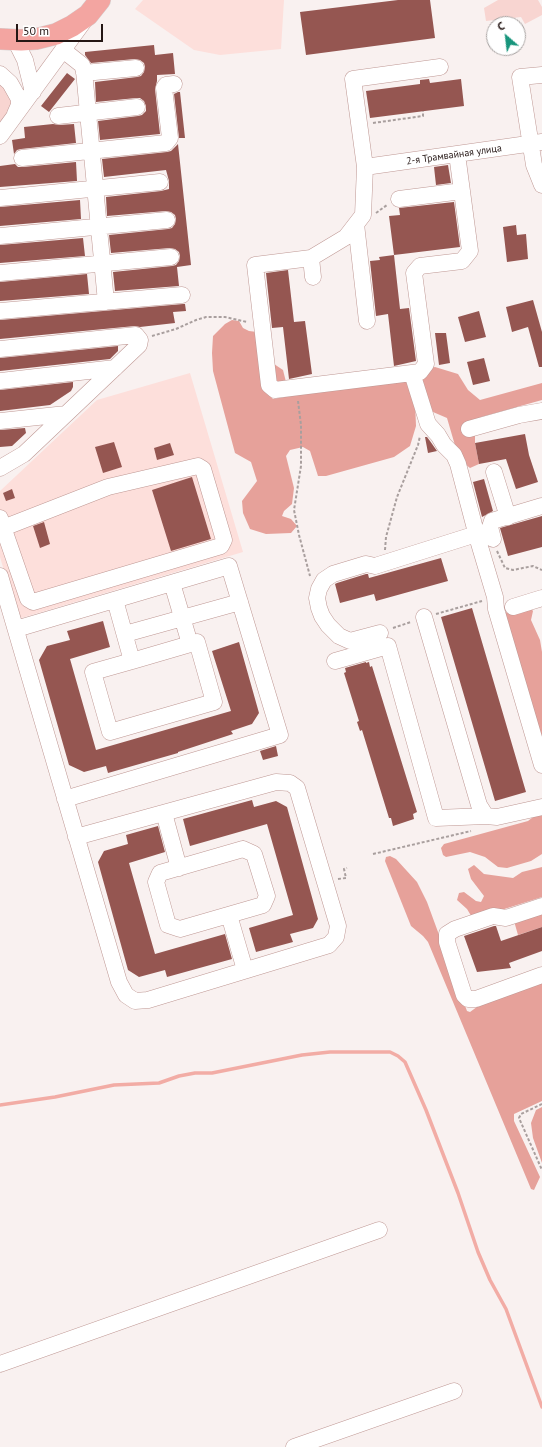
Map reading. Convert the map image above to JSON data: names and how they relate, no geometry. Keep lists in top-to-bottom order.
{
  "streets": {
    "street": ["2-я Трамвайная улица"]
  },
  "scale_bar": "50 m",
  "north": "top left"
}
